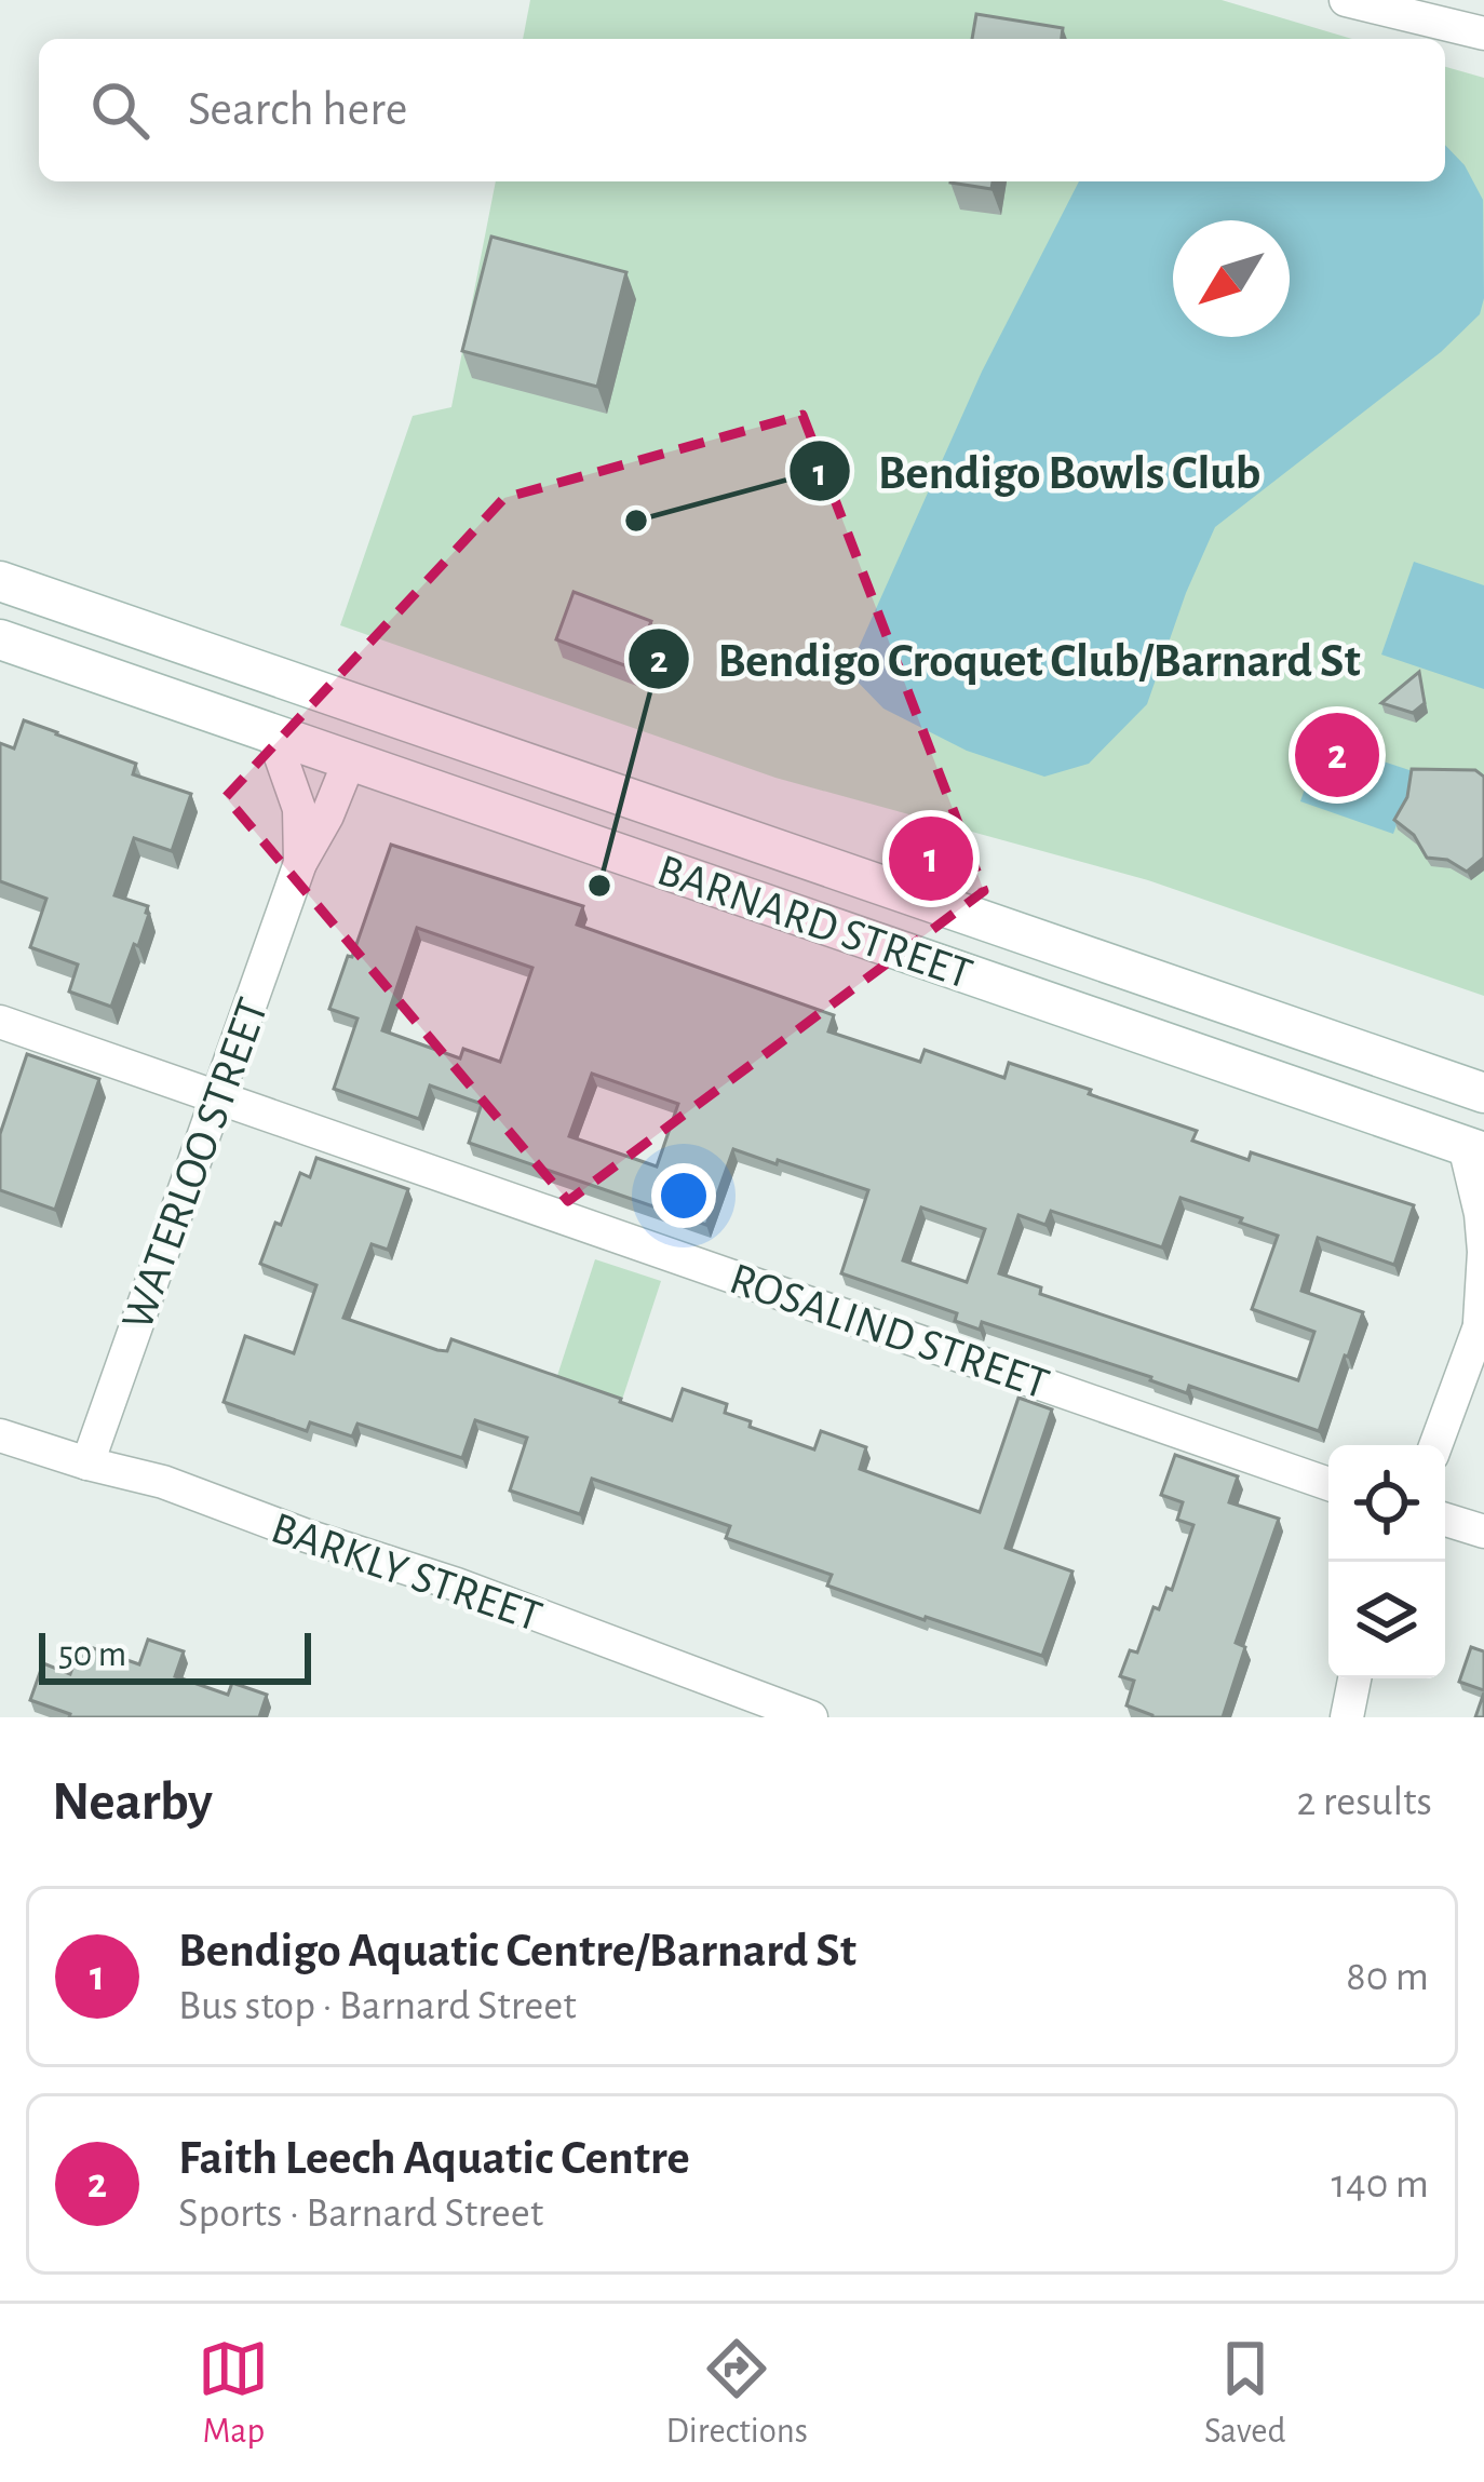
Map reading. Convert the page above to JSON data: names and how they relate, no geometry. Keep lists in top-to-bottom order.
{
  "streets": {
    "main road": ["BARNARD STREET"],
    "street": ["WATERLOO STREET", "ROSALIND STREET", "BARKLY STREET"]
  },
  "crossings": [
    ["BARNARD STREET", "WATERLOO STREET"],
    ["WATERLOO STREET", "ROSALIND STREET"],
    ["WATERLOO STREET", "BARKLY STREET"]
  ],
  "places": ["Bendigo Bowls Club", "Bendigo Croquet Club/Barnard St"],
  "scale_bar": "50 m",
  "north": "bottom left",
  "page": {
    "search": "Search here",
    "pins": ["2", "1"],
    "scale": "50 m",
    "heading": ["Nearby", "2 results"],
    "list": [
      {
        "mark": "1",
        "name": "Bendigo Aquatic Centre/Barnard St",
        "note": "Bus stop · Barnard Street",
        "value": "80 m"
      },
      {
        "mark": "2",
        "name": "Faith Leech Aquatic Centre",
        "note": "Sports · Barnard Street",
        "value": "140 m"
      }
    ],
    "nav": ["Map", "Directions", "Saved"]
  }
}
